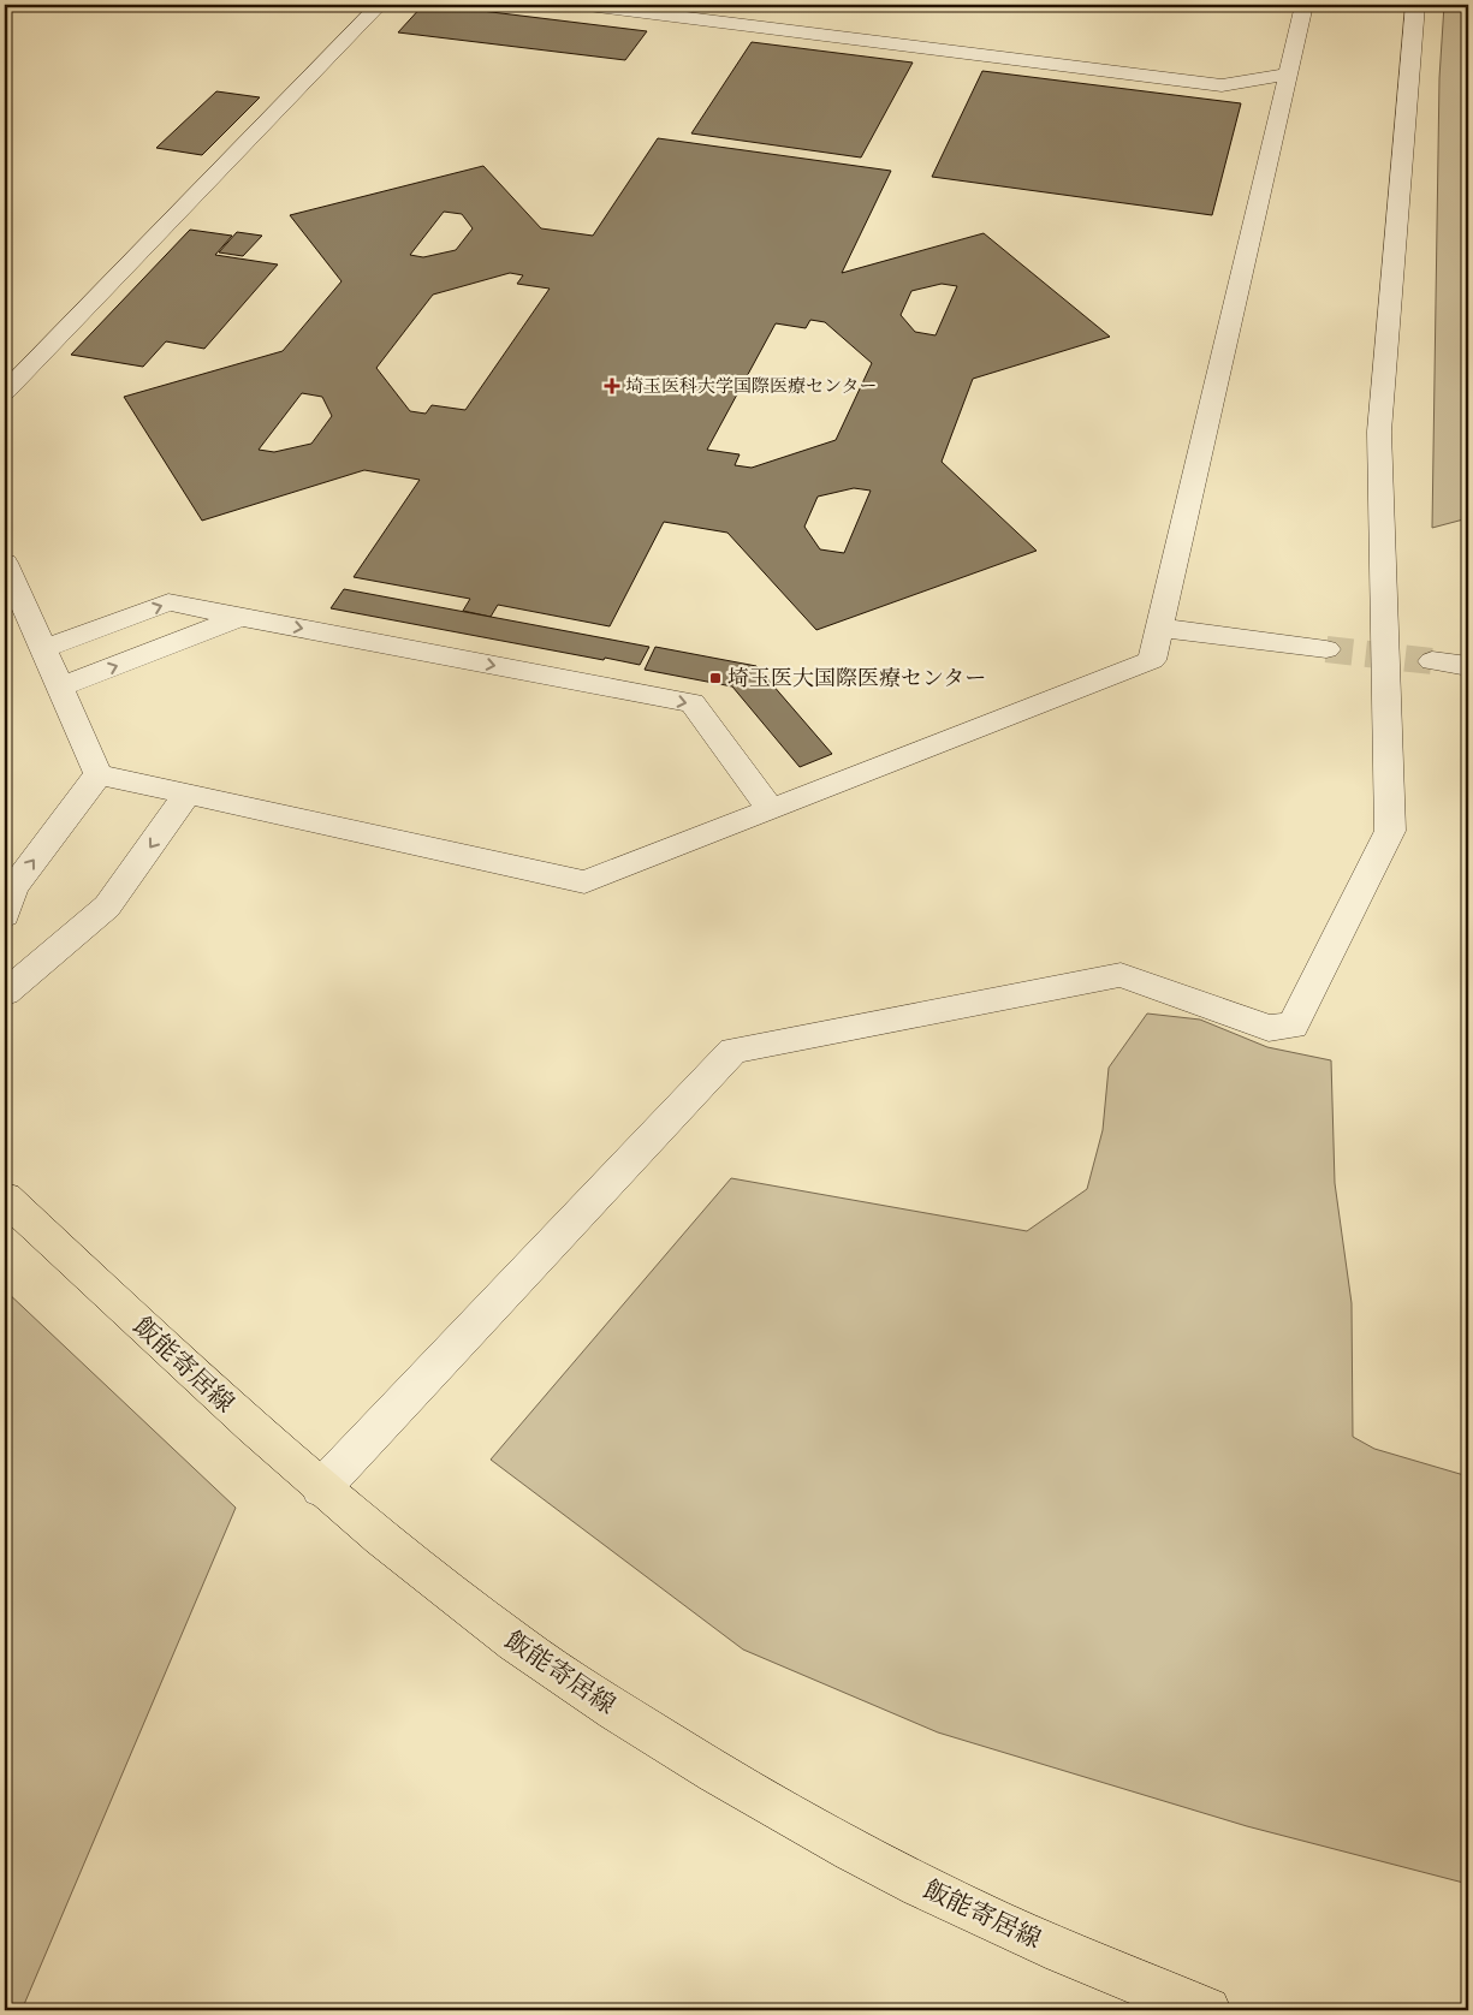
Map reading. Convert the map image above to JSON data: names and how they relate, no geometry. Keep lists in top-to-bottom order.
{
  "streets": {
    "main road": ["飯能寄居線"]
  },
  "places": {
    "health": ["埼玉医科大学国際医療センター"],
    "transit": ["埼玉医大国際医療センター"]
  }
}
